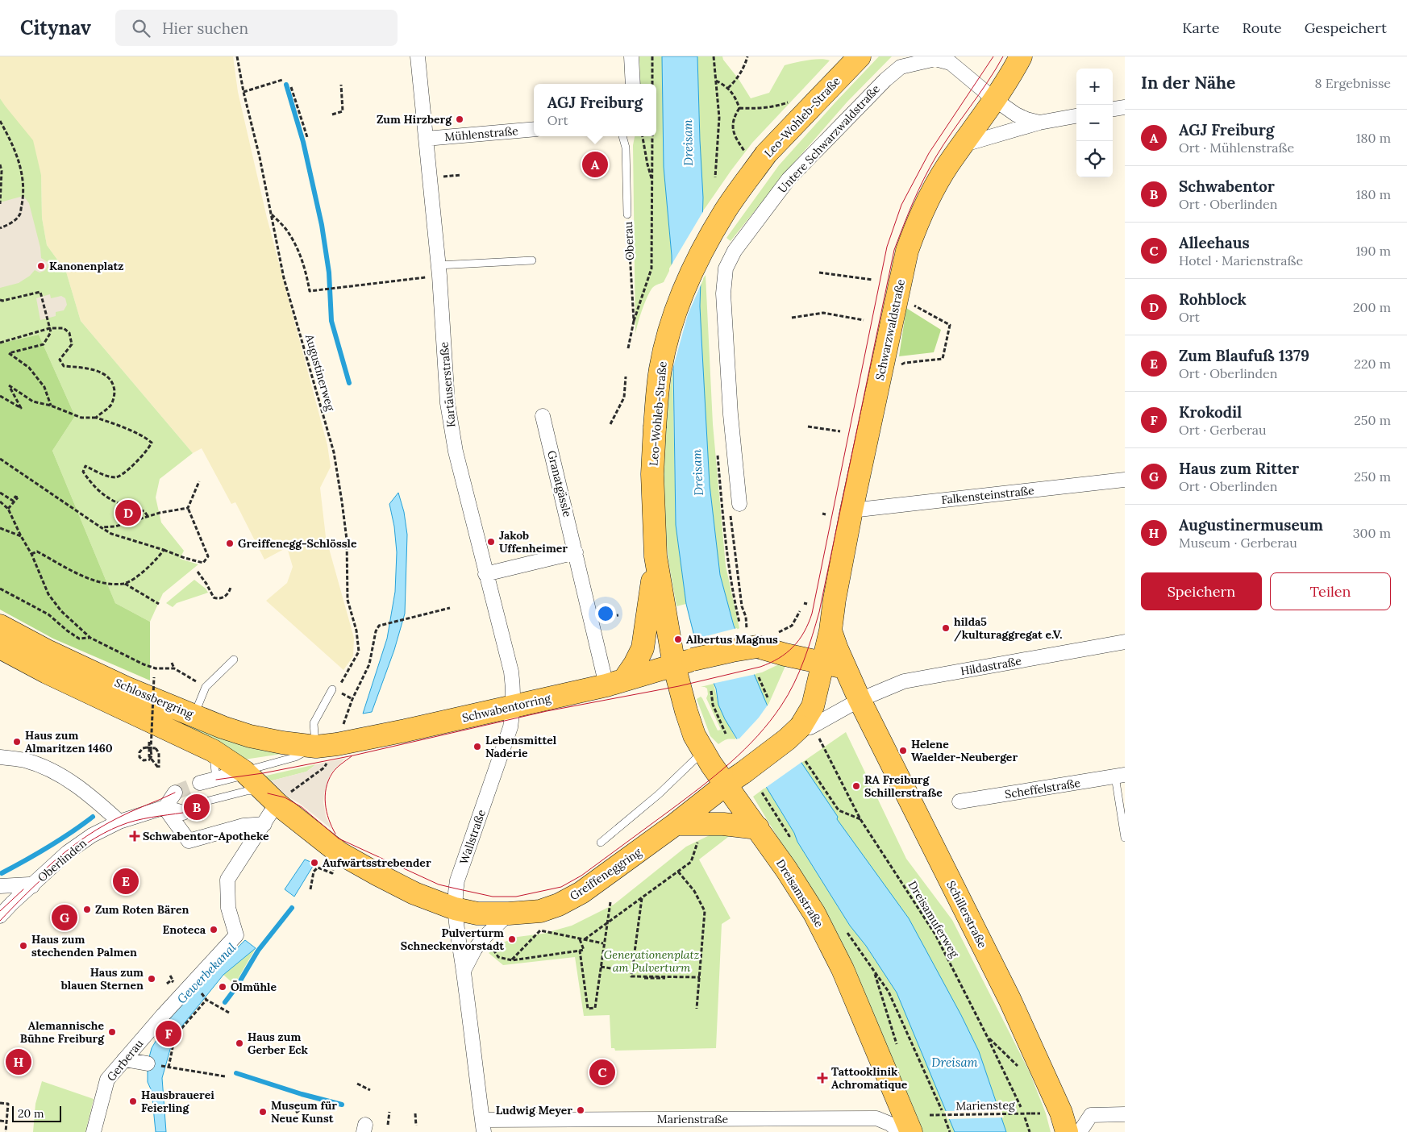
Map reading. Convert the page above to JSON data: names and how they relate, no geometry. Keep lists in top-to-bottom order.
{
  "streets": {
    "main road": [
      "Leo-Wohleb-Straße",
      "Schwarzwaldstraße",
      "Schlossbergring",
      "Schwabentorring",
      "Greiffeneggring",
      "Dreisamstraße",
      "Schillerstraße"
    ],
    "street": [
      "Mühlenstraße",
      "Untere Schwarzwaldstraße",
      "Kartäuserstraße",
      "Granatgässle",
      "Falkensteinstraße",
      "Hildastraße",
      "Scheffelstraße",
      "Wallstraße",
      "Oberlinden",
      "Gerberau",
      "Marienstraße"
    ],
    "lane": ["Oberau"],
    "path": ["Augustinerweg", "Dreisamuferweg", "Mariensteg"]
  },
  "crossings": [
    ["Leo-Wohleb-Straße", "Schwabentorring"],
    ["Leo-Wohleb-Straße", "Dreisamstraße"],
    ["Mühlenstraße", "Kartäuserstraße"],
    ["Untere Schwarzwaldstraße", "Schwarzwaldstraße"],
    ["Schwarzwaldstraße", "Falkensteinstraße"],
    ["Schwarzwaldstraße", "Hildastraße"],
    ["Schwarzwaldstraße", "Greiffeneggring"],
    ["Schwarzwaldstraße", "Schillerstraße"],
    ["Kartäuserstraße", "Schwabentorring"],
    ["Kartäuserstraße", "Wallstraße"],
    ["Granatgässle", "Schwabentorring"],
    ["Hildastraße", "Greiffeneggring"],
    ["Hildastraße", "Schillerstraße"],
    ["Schlossbergring", "Schwabentorring"],
    ["Schlossbergring", "Greiffeneggring"],
    ["Schwabentorring", "Wallstraße"],
    ["Schwabentorring", "Dreisamstraße"],
    ["Wallstraße", "Greiffeneggring"],
    ["Wallstraße", "Marienstraße"],
    ["Greiffeneggring", "Dreisamstraße"]
  ],
  "water": ["Dreisam", "Gewerbekanal"],
  "parks": ["Generationenplatz am Pulverturm"],
  "places": {
    "other": [
      "Zum Hirzberg",
      "Kanonenplatz",
      "Jakob Uffenheimer",
      "Greiffenegg-Schlössle",
      "hilda5 /kulturaggregat e.V.",
      "Albertus Magnus",
      "Haus zum Almaritzen 1460",
      "Lebensmittel Naderie",
      "Helene Waelder-Neuberger",
      "RA Freiburg Schillerstraße",
      "Aufwärtsstrebender",
      "Zum Roten Bären",
      "Enoteca",
      "Pulverturm Schneckenvorstadt",
      "Haus zum stechenden Palmen",
      "Haus zum blauen Sternen",
      "Ölmühle",
      "Alemannische Bühne Freiburg",
      "Haus zum Gerber Eck",
      "Hausbrauerei Feierling",
      "Ludwig Meyer",
      "Museum für Neue Kunst"
    ],
    "health": ["Schwabentor-Apotheke", "Tattooklinik Achromatique"]
  },
  "scale_bar": "20 m",
  "page": {
    "header": "Citynav",
    "search": "Hier suchen",
    "nav": ["Karte", "Route", "Gespeichert"],
    "heading": ["In der Nähe", "8 Ergebnisse"],
    "map_buttons": ["+", "−"],
    "popup": ["AGJ Freiburg", "Ort"],
    "list": [
      {
        "mark": "A",
        "name": "AGJ Freiburg",
        "note": "Ort · Mühlenstraße",
        "value": "180 m"
      },
      {
        "mark": "B",
        "name": "Schwabentor",
        "note": "Ort · Oberlinden",
        "value": "180 m"
      },
      {
        "mark": "C",
        "name": "Alleehaus",
        "note": "Hotel · Marienstraße",
        "value": "190 m"
      },
      {
        "mark": "D",
        "name": "Rohblock",
        "note": "Ort",
        "value": "200 m"
      },
      {
        "mark": "E",
        "name": "Zum Blaufuß 1379",
        "note": "Ort · Oberlinden",
        "value": "220 m"
      },
      {
        "mark": "F",
        "name": "Krokodil",
        "note": "Ort · Gerberau",
        "value": "250 m"
      },
      {
        "mark": "G",
        "name": "Haus zum Ritter",
        "note": "Ort · Oberlinden",
        "value": "250 m"
      },
      {
        "mark": "H",
        "name": "Augustinermuseum",
        "note": "Museum · Gerberau",
        "value": "300 m"
      }
    ],
    "pins": [
      "A",
      "D",
      "B",
      "E",
      "G",
      "F",
      "H",
      "C"
    ],
    "buttons": ["Speichern", "Teilen"],
    "scale": "20 m"
  }
}
